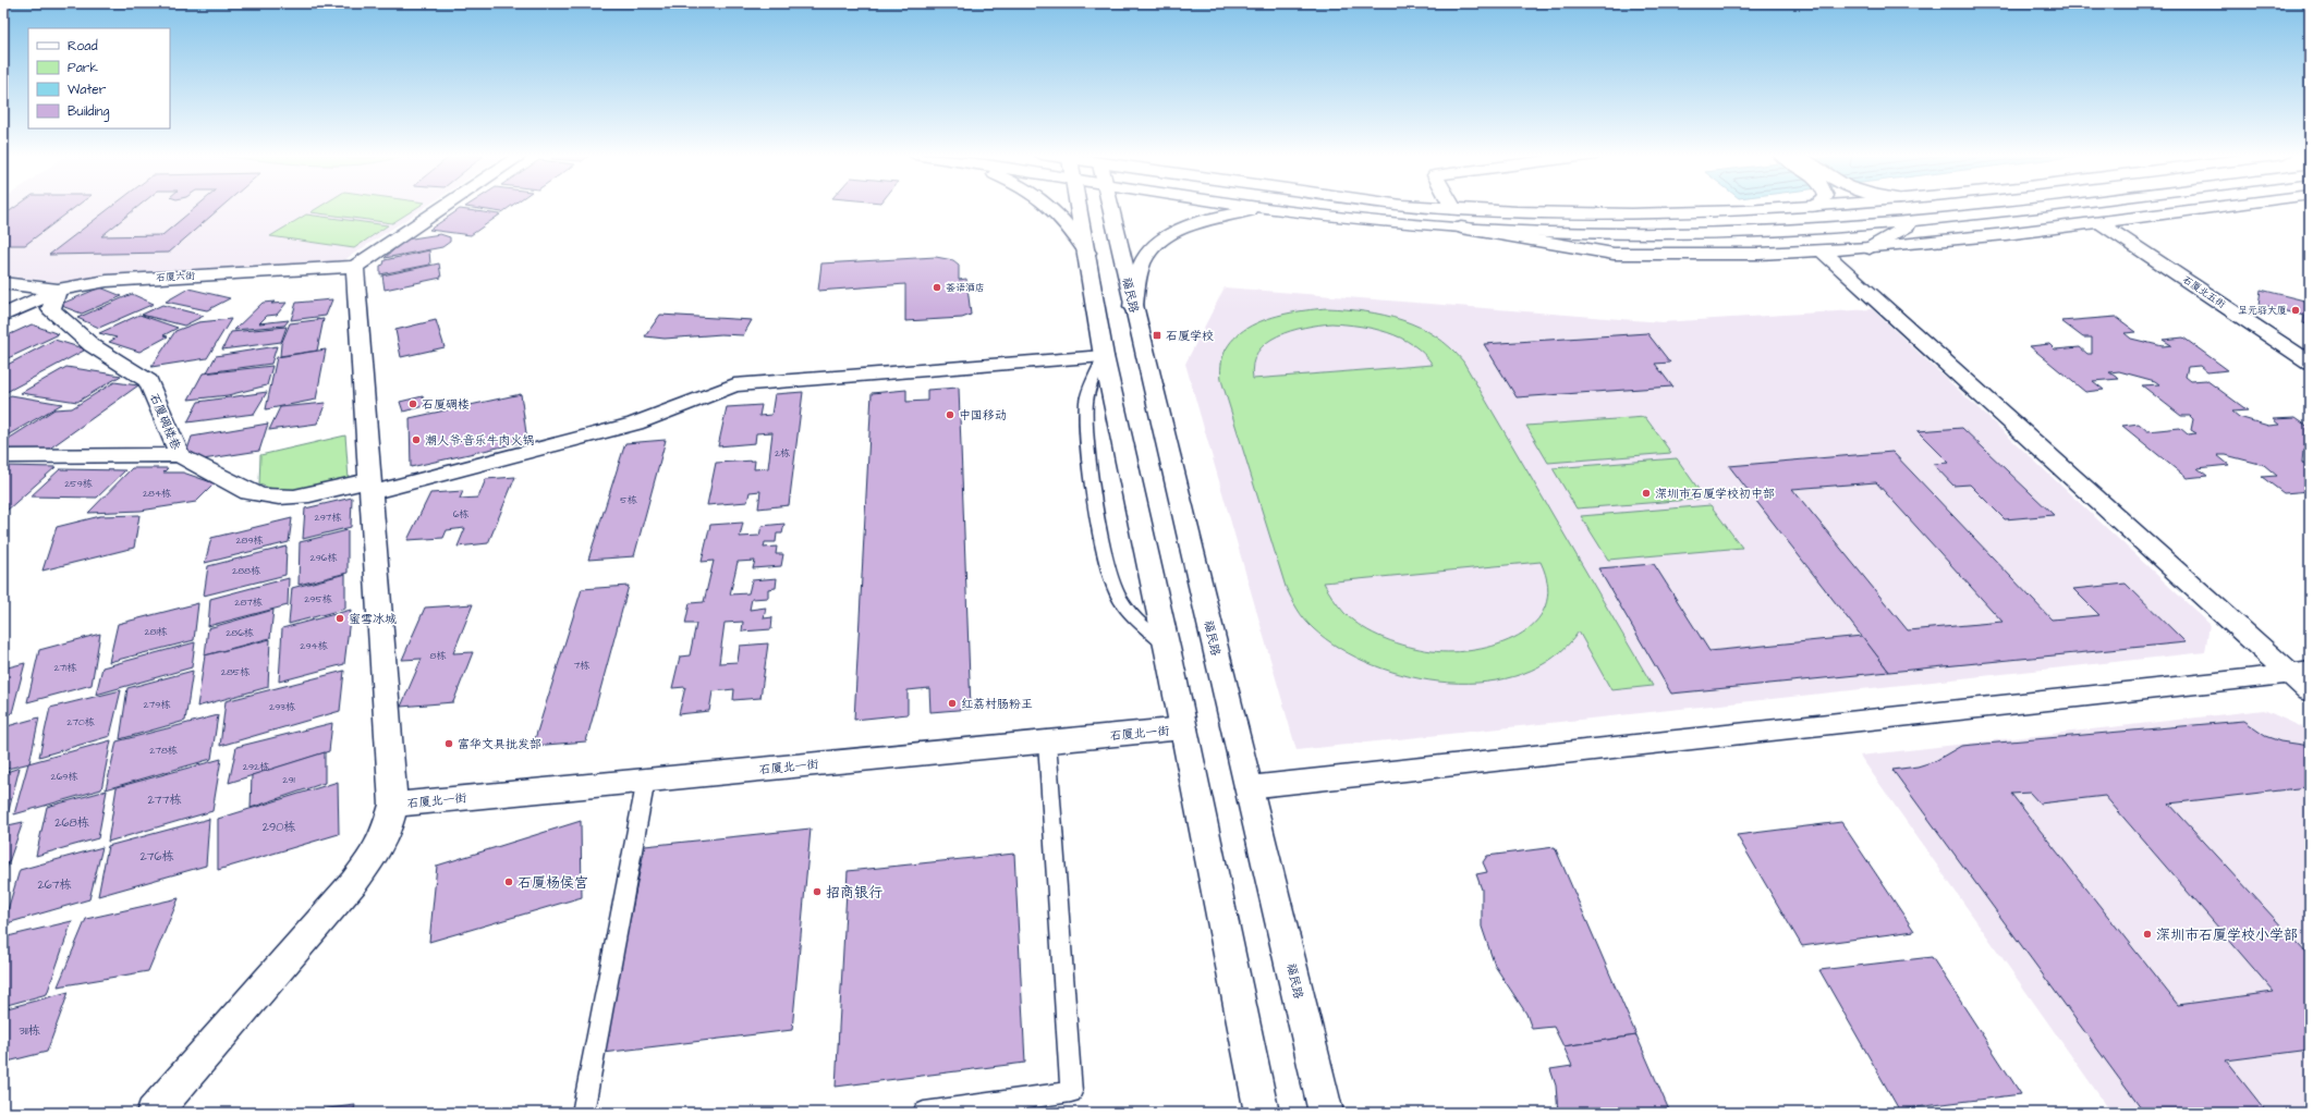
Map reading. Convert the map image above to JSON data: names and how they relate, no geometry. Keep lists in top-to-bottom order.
{
  "streets": {
    "street": [
      "石厦六街",
      "石厦北五街",
      "福民路",
      "石厦碉楼巷",
      "石厦北一街"
    ]
  },
  "crossings": [
    ["石厦六街", "石厦碉楼巷"]
  ],
  "places": {
    "other": [
      "荟语酒店",
      "呈元驿大厦",
      "石厦碉楼",
      "中国移动",
      "潮人爷·音乐牛肉火锅",
      "深圳市石厦学校初中部",
      "蜜雪冰城",
      "红荔村肠粉王",
      "富华文具批发部",
      "石厦杨侯宫",
      "招商银行",
      "深圳市石厦学校小学部"
    ],
    "transit": ["石厦学校"]
  },
  "house_numbers": [
    "2栋",
    "259栋",
    "284栋",
    "5栋",
    "6栋",
    "297栋",
    "289栋",
    "296栋",
    "288栋",
    "295栋",
    "287栋",
    "281栋",
    "286栋",
    "294栋",
    "8栋",
    "7栋",
    "271栋",
    "285栋",
    "279栋",
    "293栋",
    "270栋",
    "278栋",
    "292栋",
    "269栋",
    "291",
    "277栋",
    "268栋",
    "290栋",
    "276栋",
    "267栋",
    "311栋"
  ],
  "legend": [
    "Road",
    "Park",
    "Water",
    "Building"
  ]
}
